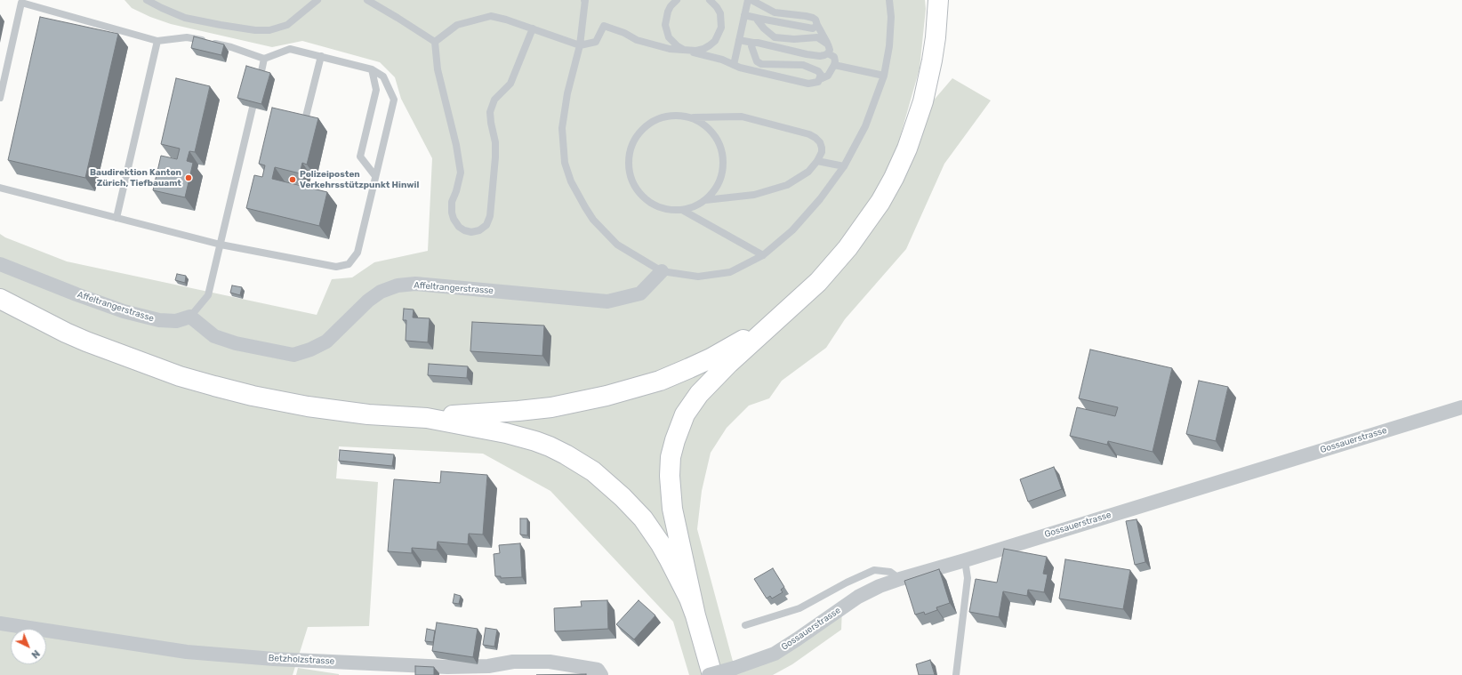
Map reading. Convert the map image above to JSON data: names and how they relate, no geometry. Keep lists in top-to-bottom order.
{
  "streets": {
    "street": ["Affeltrangerstrasse", "Gossauerstrasse", "Betzholzstrasse"]
  },
  "places": ["Baudirektion Kanton Zürich, Tiefbauamt", "Polizeiposten Verkehrsstützpunkt Hinwil"],
  "north": "bottom right"
}
